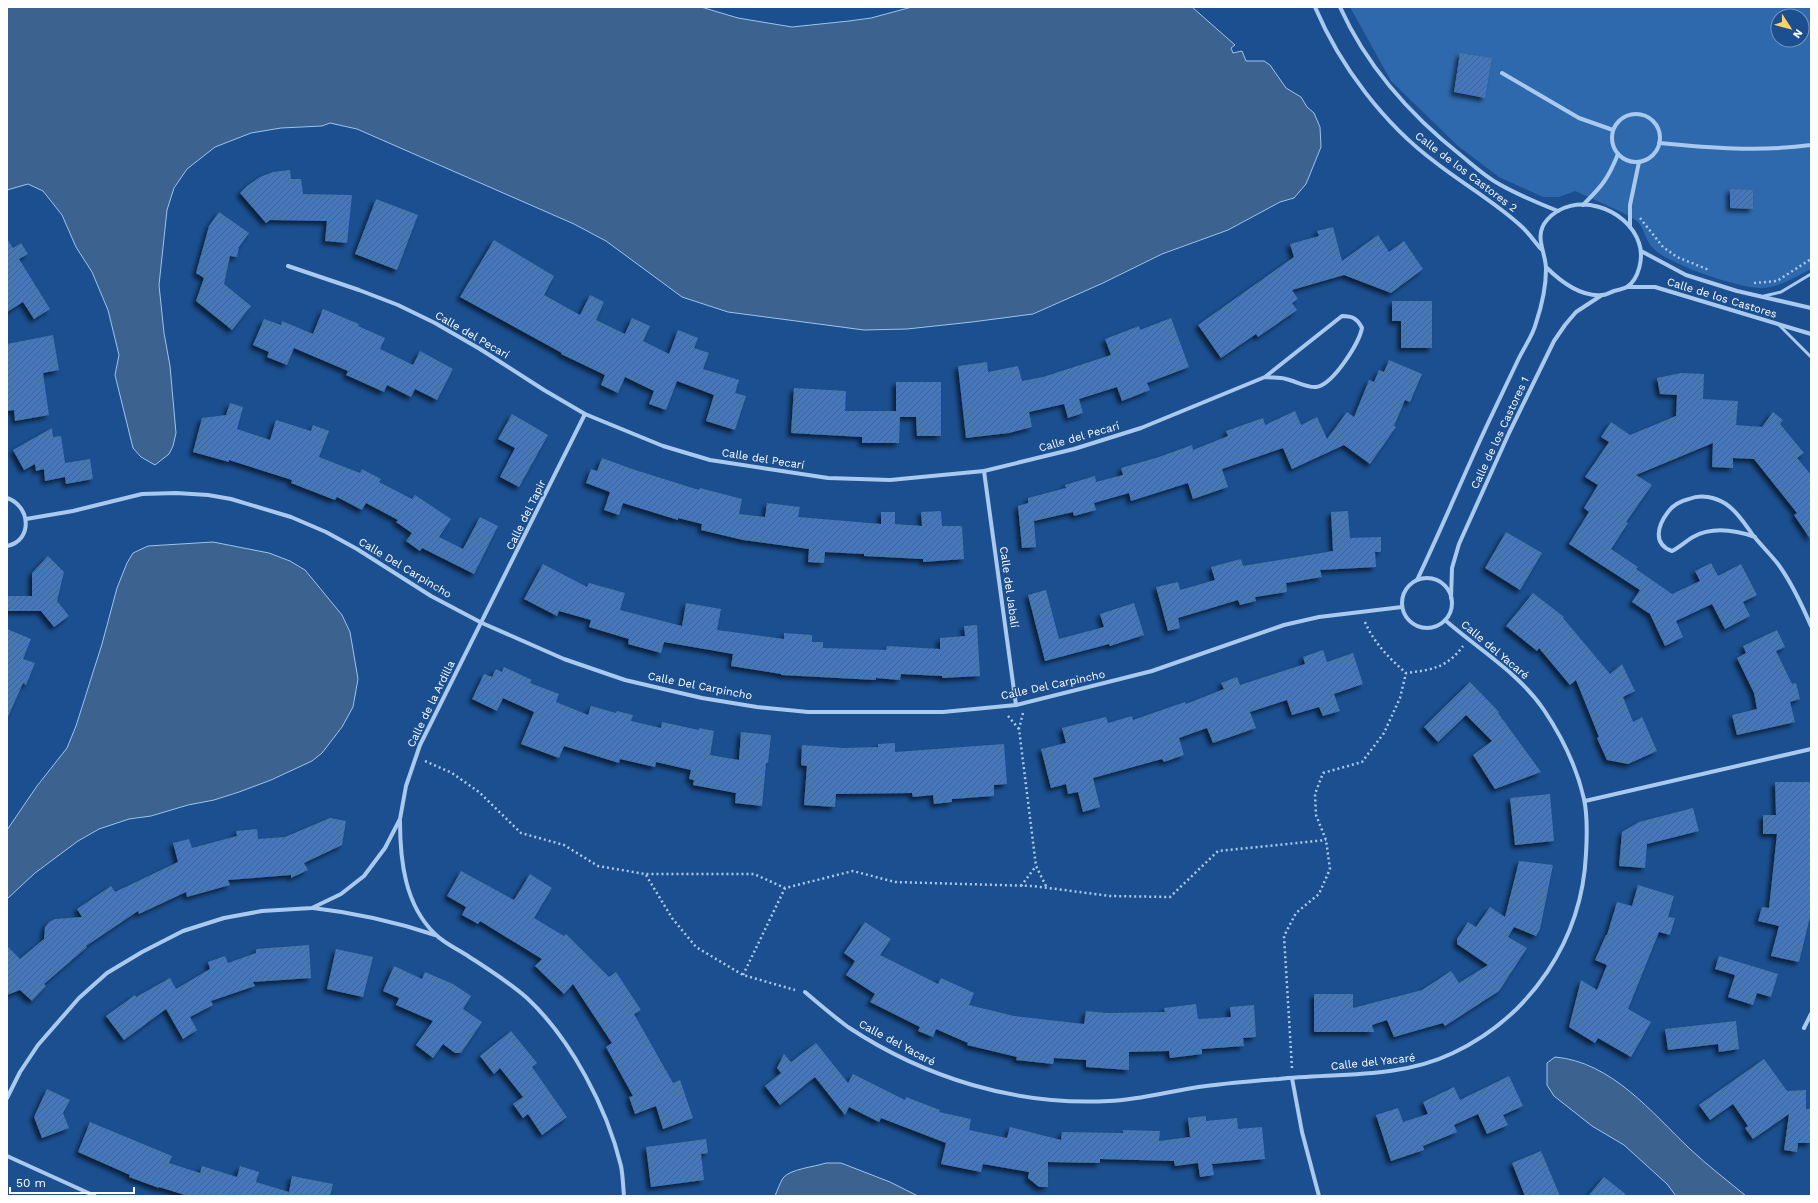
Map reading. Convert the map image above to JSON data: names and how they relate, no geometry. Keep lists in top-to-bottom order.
{
  "streets": {
    "street": [
      "Calle de los Castores 2",
      "Calle de los Castores",
      "Calle del Pecarí",
      "Calle de los Castores 1",
      "Calle del Tapir",
      "Calle Del Carpincho",
      "Calle del Jabalí",
      "Calle del Yacaré",
      "Calle de la Ardilla"
    ]
  },
  "crossings": [
    ["Calle de los Castores 2", "Calle de los Castores"],
    ["Calle de los Castores 2", "Calle de los Castores 1"],
    ["Calle de los Castores", "Calle de los Castores 1"],
    ["Calle del Pecarí", "Calle del Tapir"],
    ["Calle del Pecarí", "Calle del Jabalí"],
    ["Calle de los Castores 1", "Calle Del Carpincho"],
    ["Calle de los Castores 1", "Calle del Yacaré"],
    ["Calle del Tapir", "Calle Del Carpincho"],
    ["Calle del Tapir", "Calle de la Ardilla"],
    ["Calle Del Carpincho", "Calle del Jabalí"],
    ["Calle Del Carpincho", "Calle del Yacaré"],
    ["Calle Del Carpincho", "Calle de la Ardilla"]
  ],
  "scale_bar": "50 m",
  "north": "bottom right"
}
